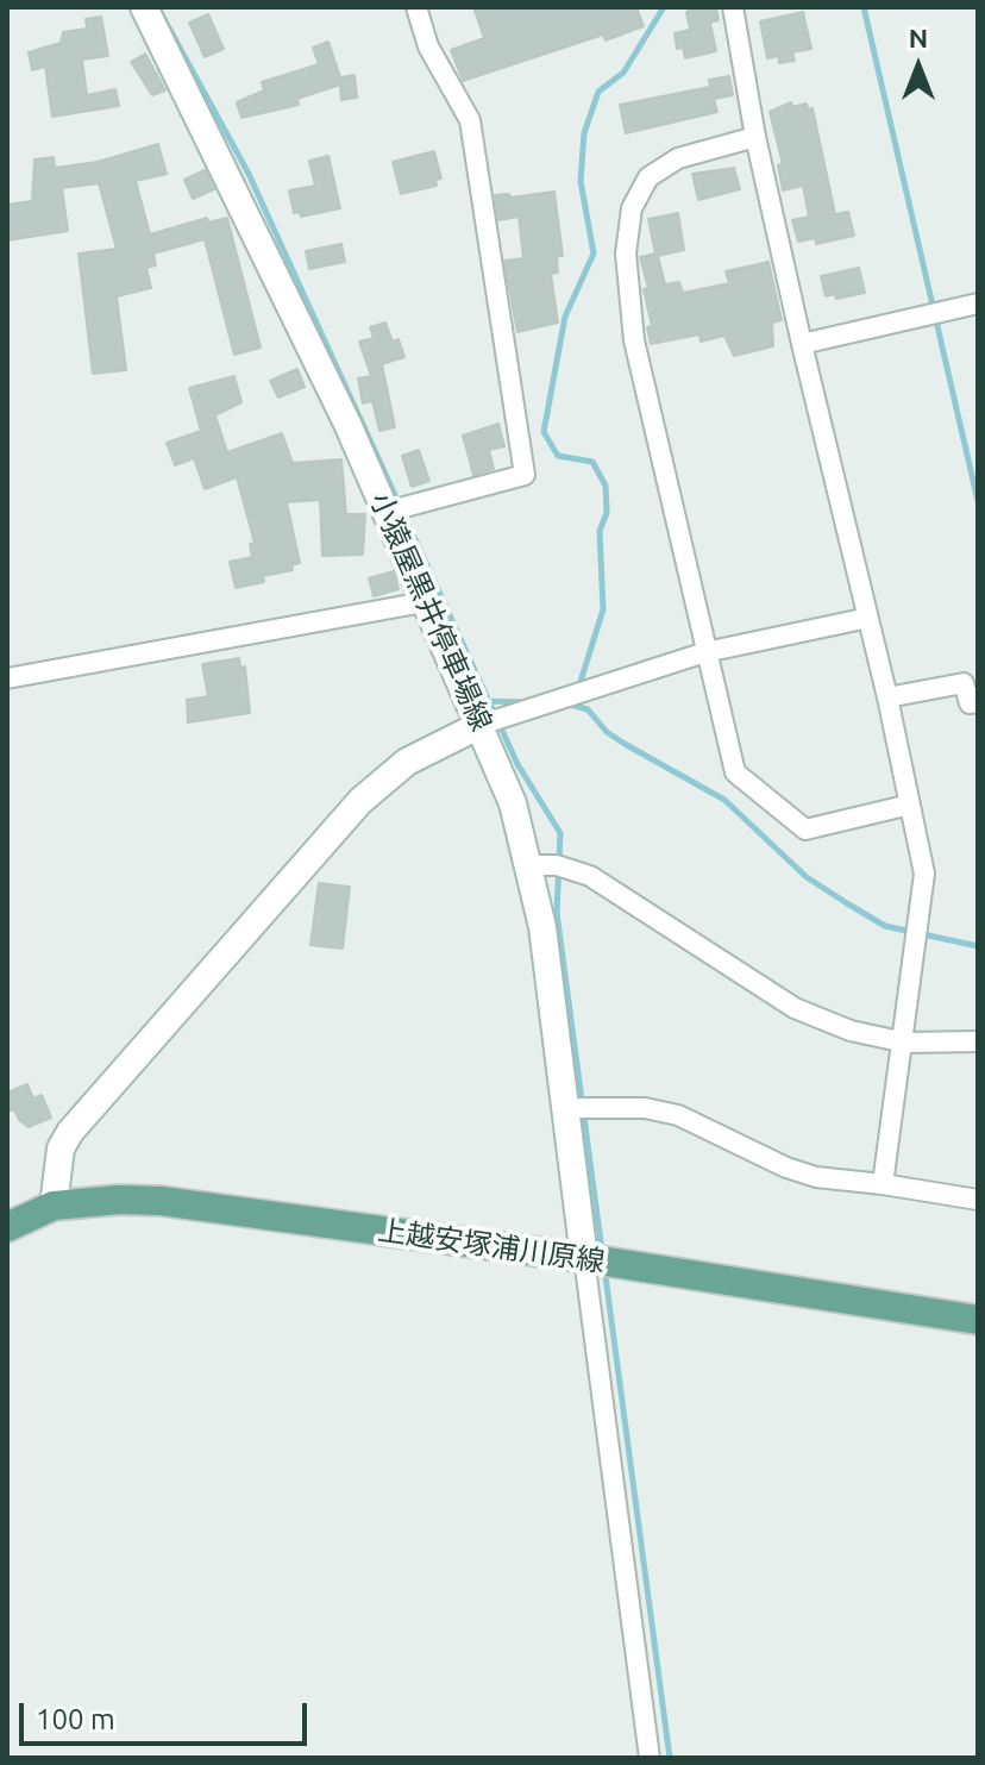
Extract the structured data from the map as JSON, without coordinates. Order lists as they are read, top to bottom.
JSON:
{
  "streets": {
    "main road": ["小猿屋黒井停車場線", "上越安塚浦川原線"]
  },
  "crossings": [
    ["小猿屋黒井停車場線", "上越安塚浦川原線"]
  ],
  "scale_bar": "100 m",
  "north": "top"
}
